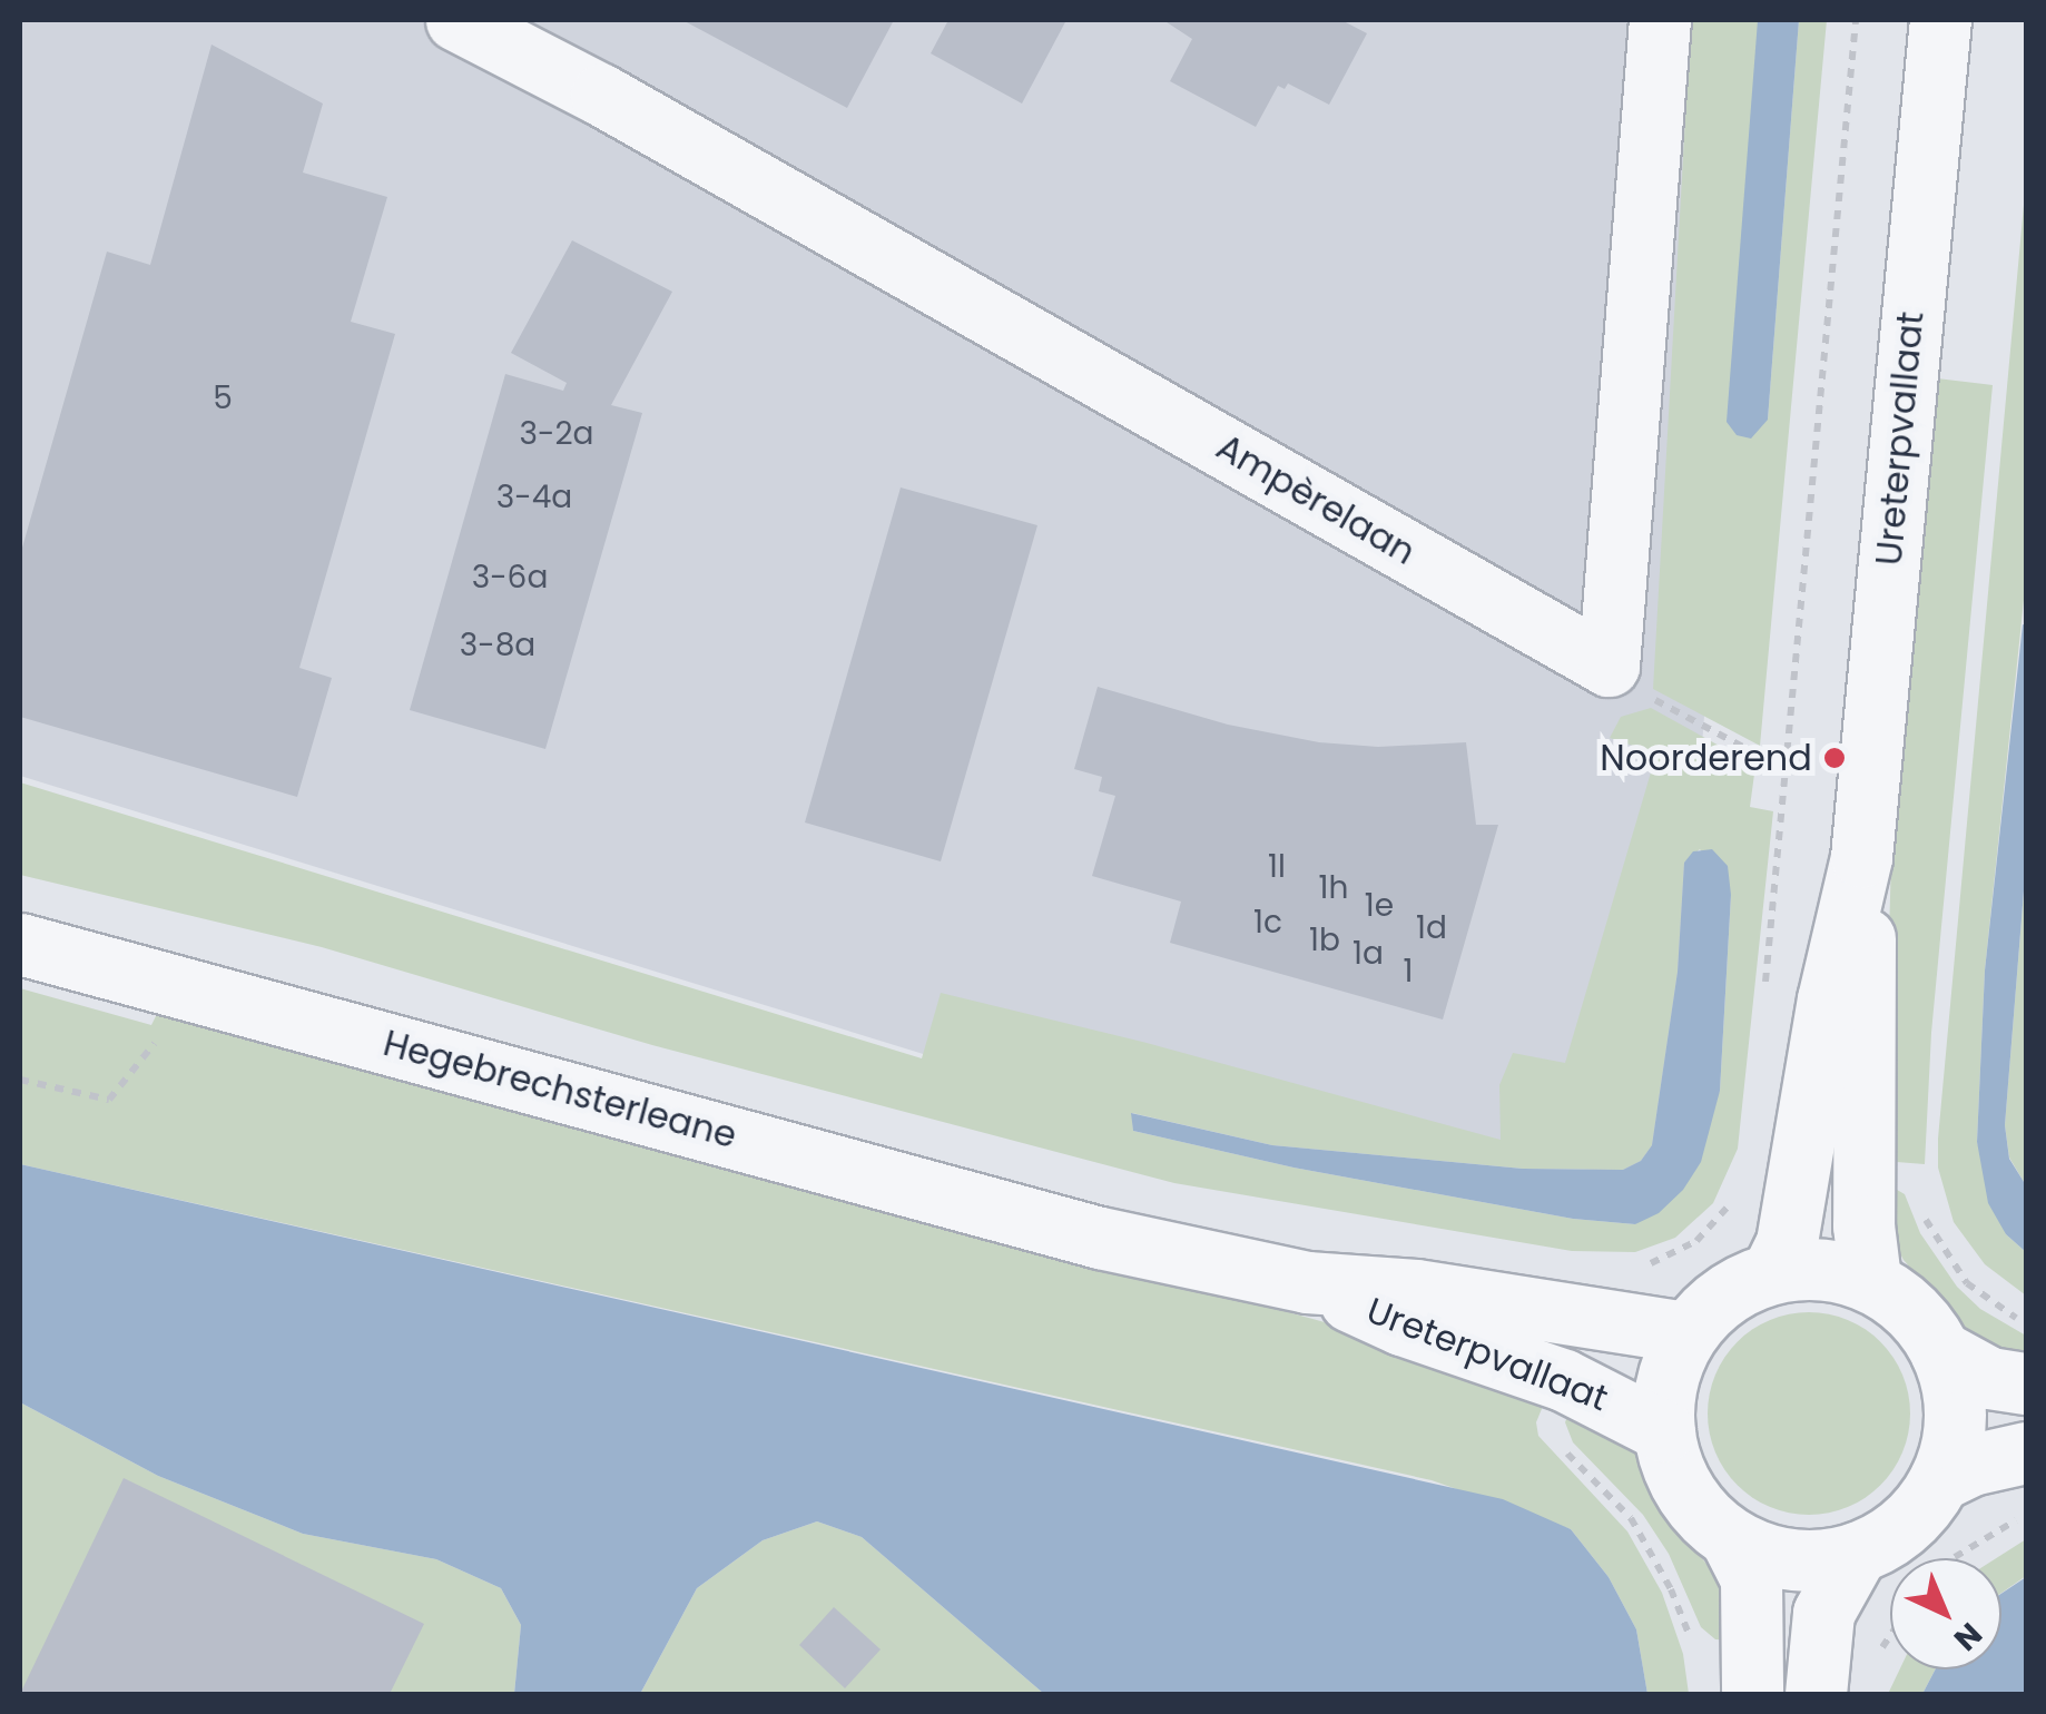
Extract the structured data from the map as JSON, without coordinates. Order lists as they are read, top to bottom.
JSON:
{
  "streets": {
    "street": ["Ureterpvallaat", "Ampèrelaan", "Hegebrechsterleane"]
  },
  "crossings": [
    ["Ureterpvallaat", "Hegebrechsterleane"]
  ],
  "places": ["Noorderend"],
  "house_numbers": [
    "5",
    "3-2a",
    "3-4a",
    "3-6a",
    "3-8a",
    "1l",
    "1h",
    "1e",
    "1c",
    "1d",
    "1b",
    "1a",
    "1"
  ],
  "north": "bottom right"
}
